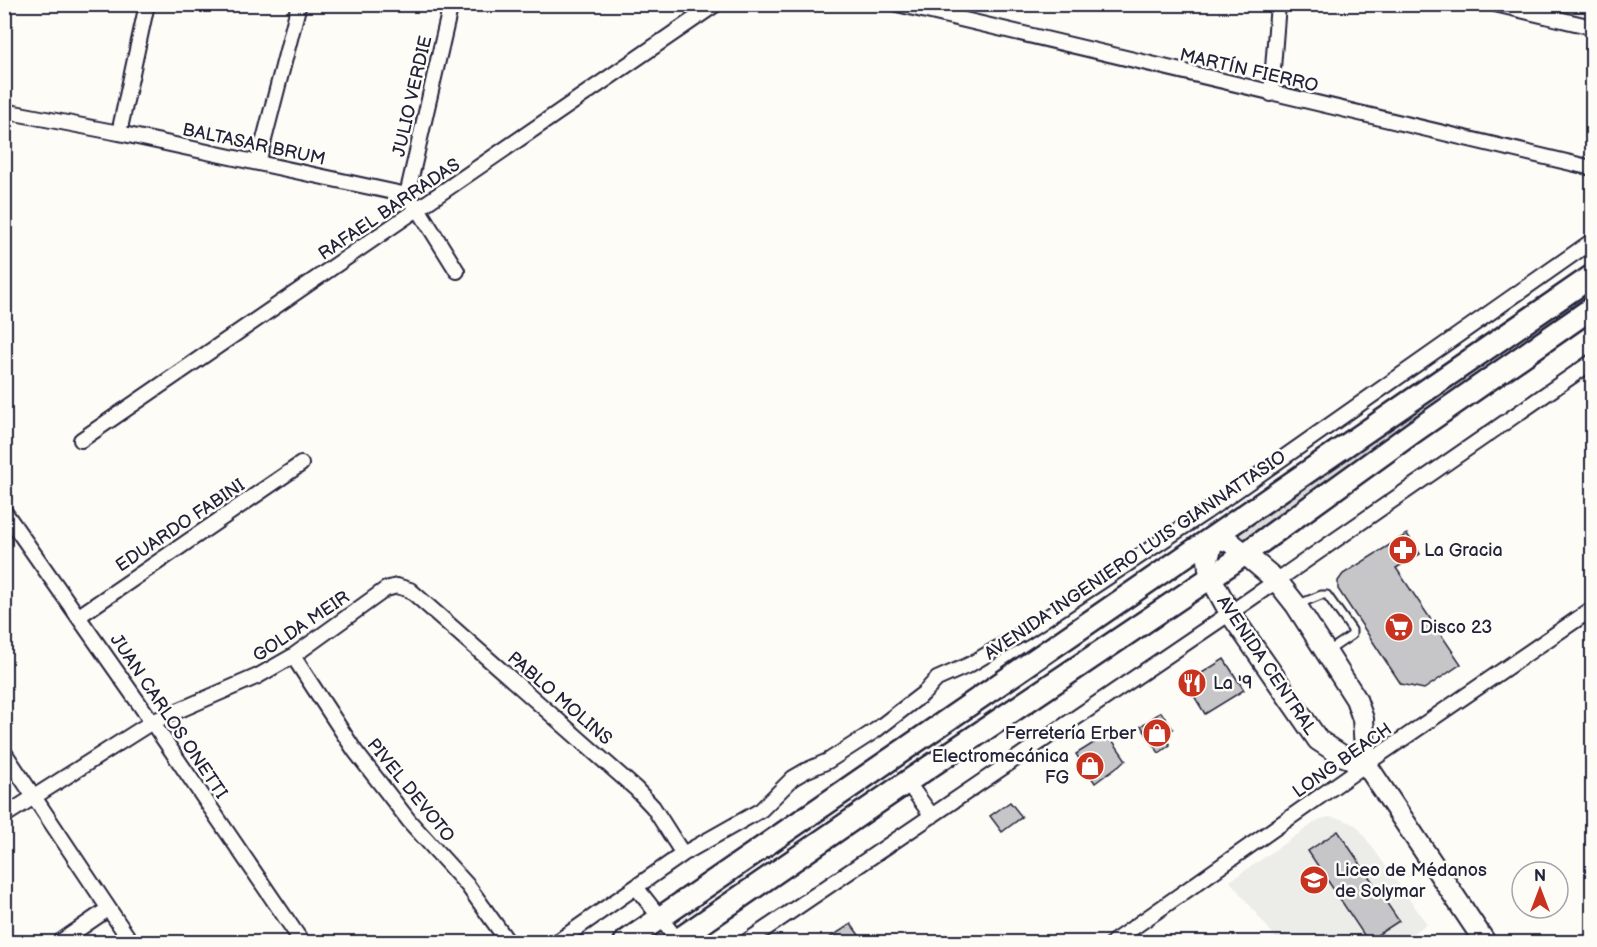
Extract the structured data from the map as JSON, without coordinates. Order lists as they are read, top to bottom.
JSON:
{
  "streets": {
    "main road": ["AVENIDA INGENIERO LUIS GIANNATTASIO"],
    "street": [
      "MARTÍN FIERRO",
      "JULIO VERDIE",
      "BALTASAR BRUM",
      "RAFAEL BARRADAS",
      "EDUARDO FABINI",
      "GOLDA MEIR",
      "AVENIDA CENTRAL",
      "PABLO MOLINS",
      "JUAN CARLOS ONETTI",
      "LONG BEACH",
      "PIVEL DEVOTO"
    ]
  },
  "crossings": [
    ["JULIO VERDIE", "BALTASAR BRUM"],
    ["EDUARDO FABINI", "JUAN CARLOS ONETTI"],
    ["AVENIDA INGENIERO LUIS GIANNATTASIO", "AVENIDA CENTRAL"],
    ["AVENIDA INGENIERO LUIS GIANNATTASIO", "PABLO MOLINS"],
    ["GOLDA MEIR", "PABLO MOLINS"],
    ["GOLDA MEIR", "JUAN CARLOS ONETTI"],
    ["GOLDA MEIR", "PIVEL DEVOTO"],
    ["AVENIDA CENTRAL", "LONG BEACH"]
  ],
  "places": {
    "pharmacy": ["La Gracia"],
    "supermarket": ["Disco 23"],
    "restaurant": ["La '9"],
    "shop": ["Ferretería Erber", "Electromecánica FG"],
    "school or university": ["Liceo de Médanos de Solymar"]
  },
  "north": "top"
}
